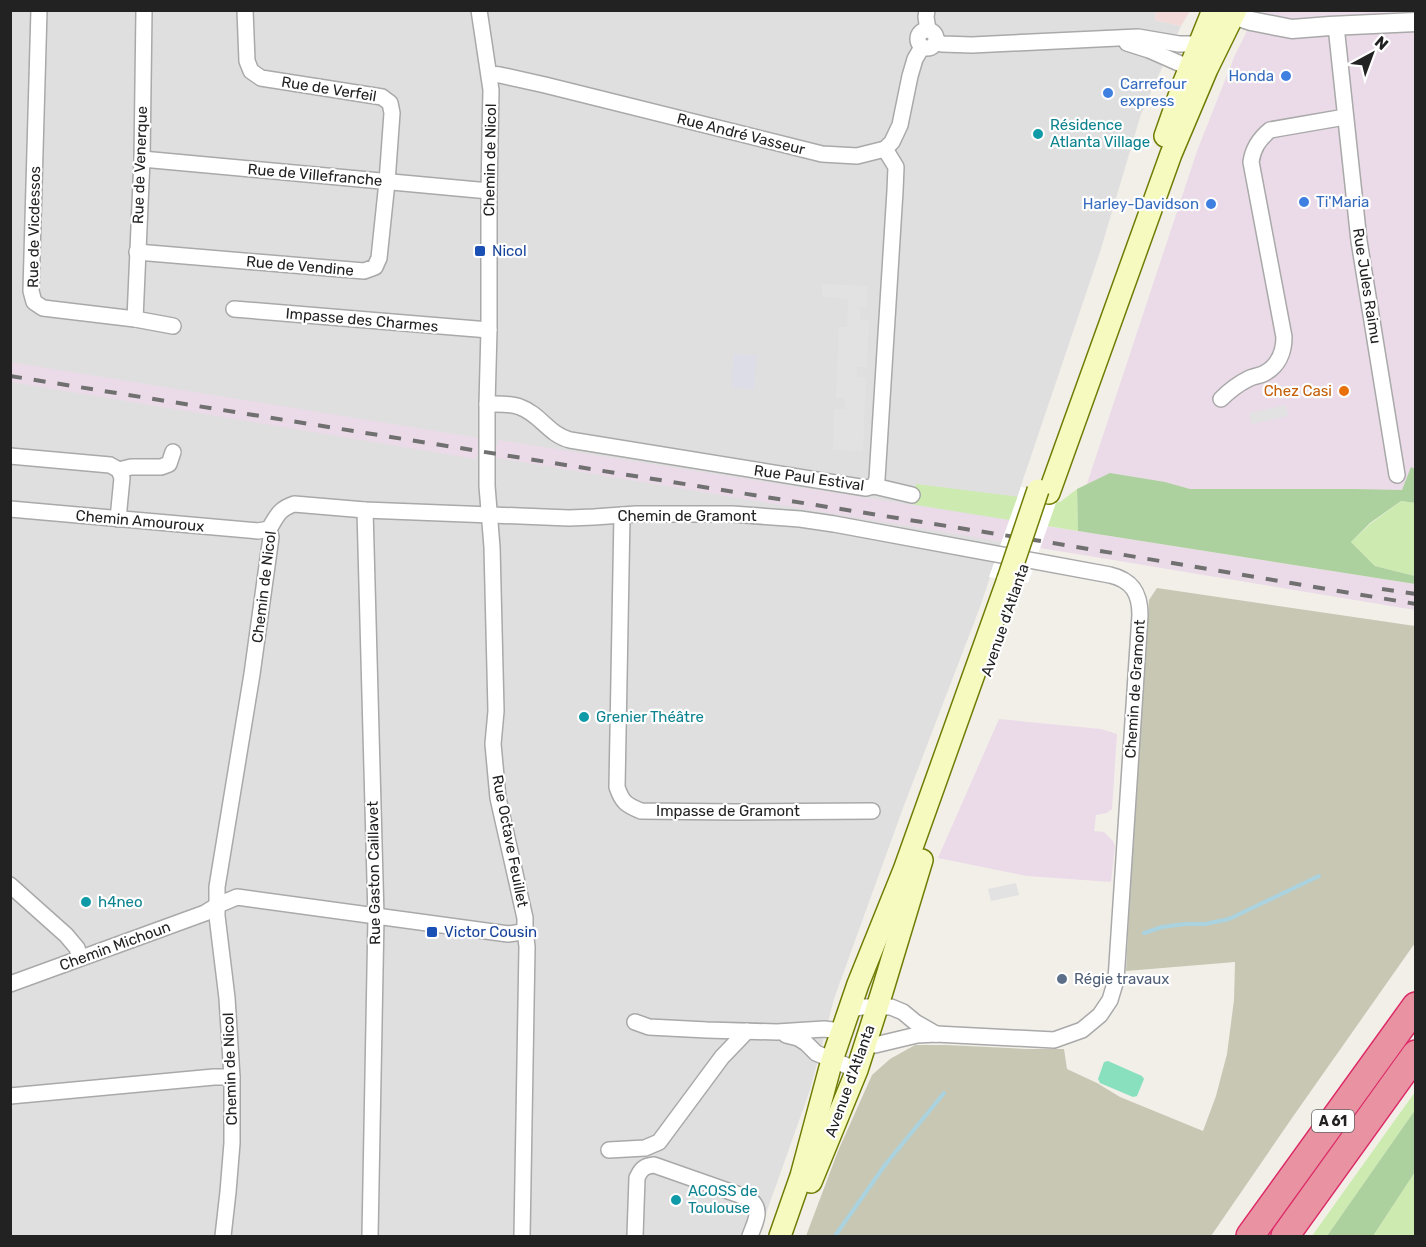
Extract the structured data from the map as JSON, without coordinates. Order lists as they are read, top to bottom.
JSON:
{
  "streets": {
    "highway": ["A 61"],
    "main road": ["Avenue d'Atlanta"],
    "street": [
      "Rue de Verfeil",
      "Rue André Vasseur",
      "Chemin de Nicol",
      "Rue de Venerque",
      "Rue de Villefranche",
      "Rue de Vicdessos",
      "Rue de Vendine",
      "Rue Jules Raimu",
      "Impasse des Charmes",
      "Rue Paul Estival",
      "Chemin de Gramont",
      "Chemin Amouroux",
      "Impasse de Gramont",
      "Rue Octave Feuillet",
      "Rue Gaston Caillavet",
      "Chemin Michoun"
    ]
  },
  "crossings": [
    ["Rue de Verfeil", "Rue de Villefranche"],
    ["Rue de Verfeil", "Rue de Vendine"],
    ["Rue André Vasseur", "Chemin de Nicol"],
    ["Rue André Vasseur", "Rue Paul Estival"],
    ["Chemin de Nicol", "Rue de Villefranche"],
    ["Chemin de Nicol", "Impasse des Charmes"],
    ["Chemin de Nicol", "Rue Paul Estival"],
    ["Chemin de Nicol", "Chemin de Gramont"],
    ["Chemin de Nicol", "Chemin Amouroux"],
    ["Chemin de Nicol", "Rue Octave Feuillet"],
    ["Chemin de Nicol", "Rue Gaston Caillavet"],
    ["Chemin de Nicol", "Chemin Michoun"],
    ["Rue de Venerque", "Rue de Villefranche"],
    ["Rue de Venerque", "Rue de Vicdessos"],
    ["Rue de Venerque", "Rue de Vendine"],
    ["Rue de Villefranche", "Rue de Vendine"],
    ["Chemin de Gramont", "Avenue d'Atlanta"],
    ["Chemin de Gramont", "Impasse de Gramont"],
    ["Chemin de Gramont", "Rue Octave Feuillet"],
    ["Rue Octave Feuillet", "Chemin Michoun"],
    ["Rue Gaston Caillavet", "Chemin Michoun"]
  ],
  "places": {
    "other": [
      "Honda",
      "Carrefour express",
      "Résidence Atlanta Village",
      "Ti'Maria",
      "Harley-Davidson",
      "Chez Casi",
      "Grenier Théâtre",
      "h4neo",
      "Régie travaux",
      "ACOSS de Toulouse"
    ],
    "transit": ["Nicol", "Victor Cousin"]
  },
  "north": "top right"
}
